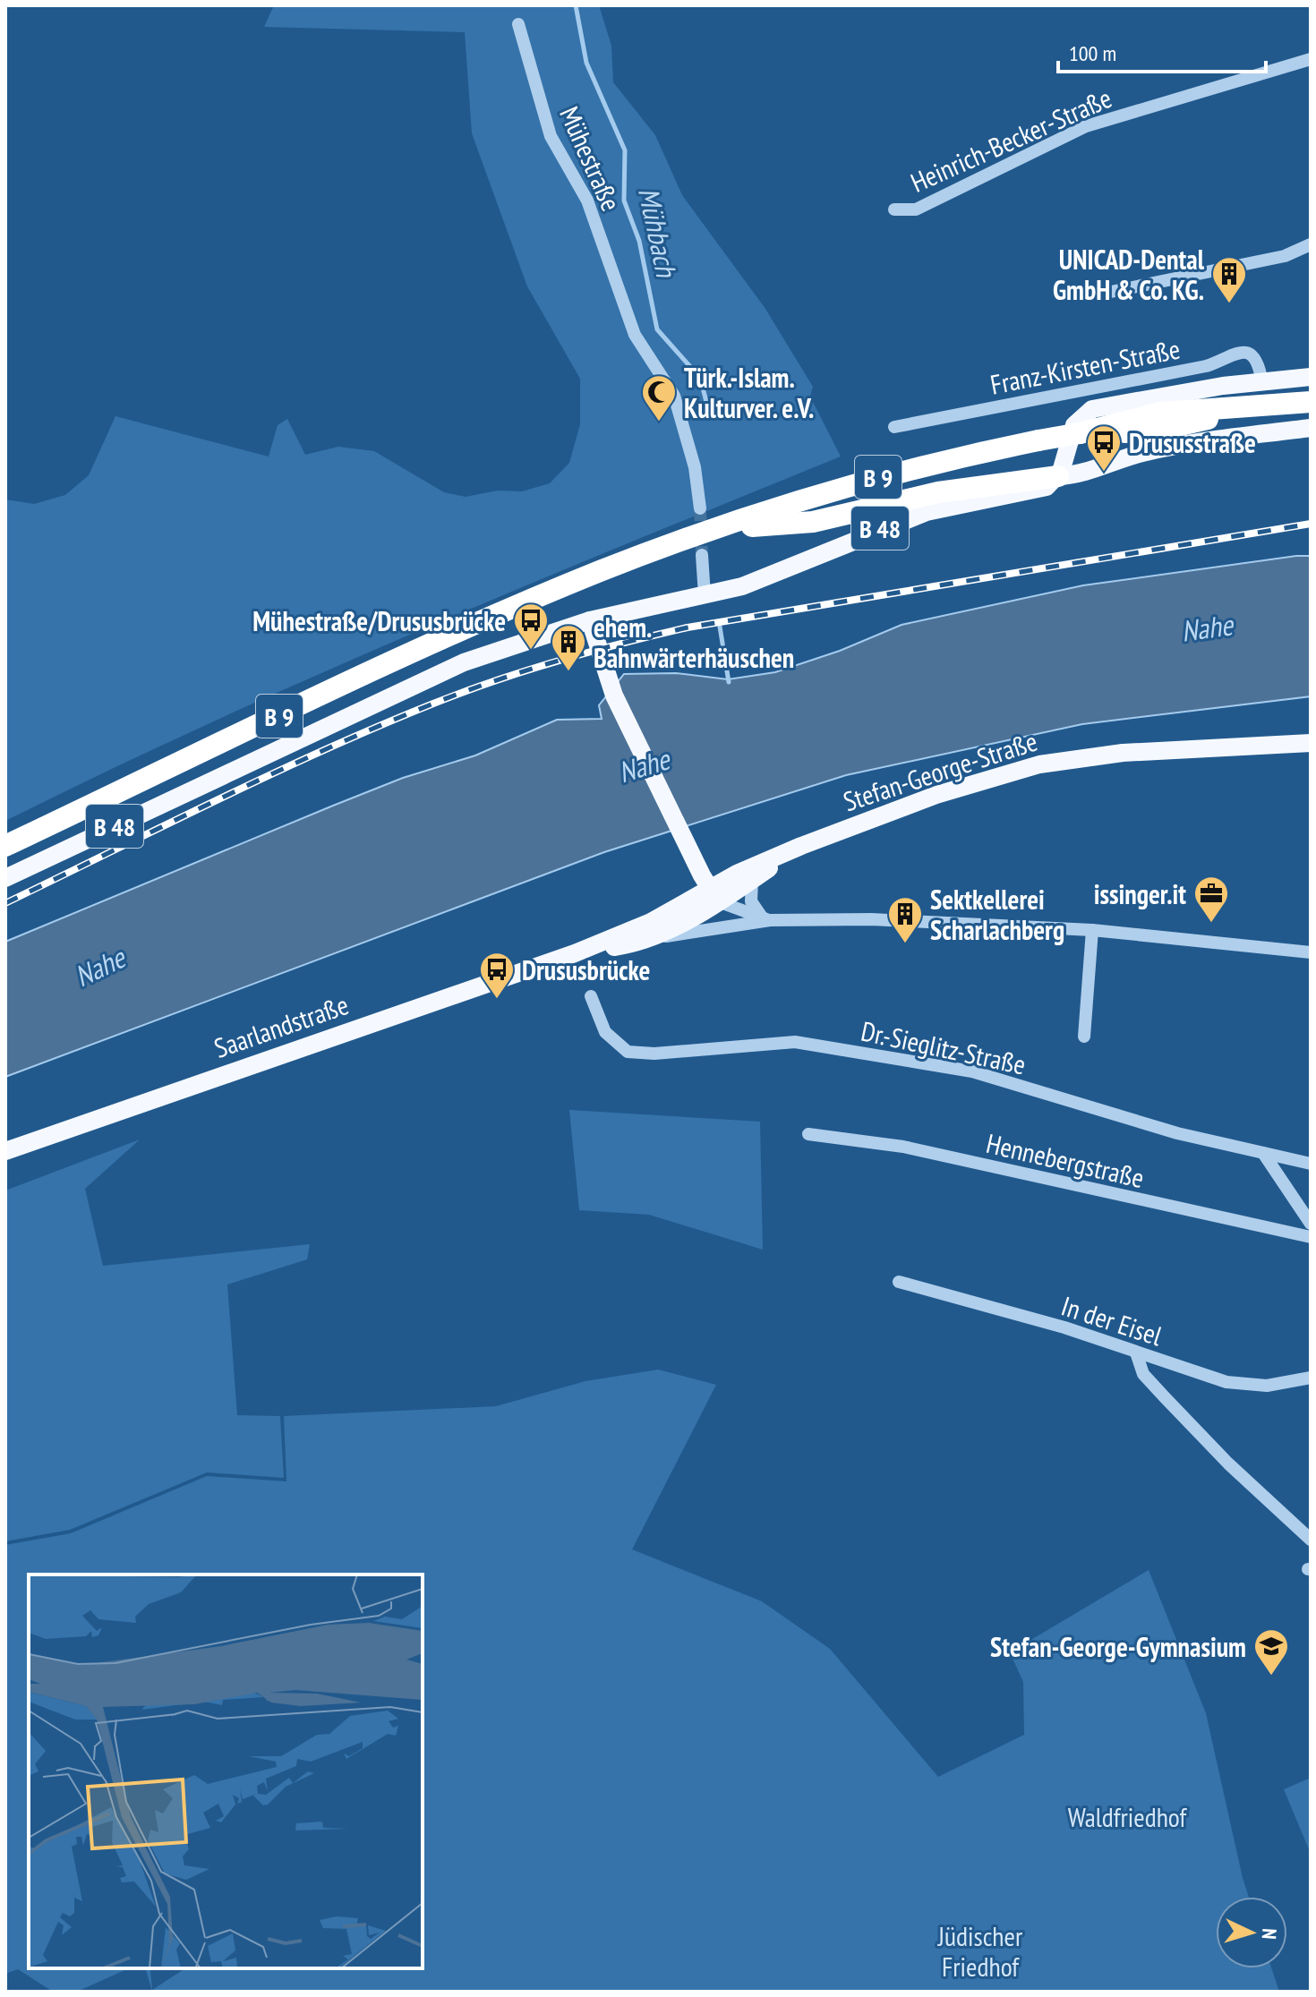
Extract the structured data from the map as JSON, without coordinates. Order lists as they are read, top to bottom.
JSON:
{
  "streets": {
    "highway": ["B 9"],
    "main road": ["B 48", "Stefan-George-Straße", "Saarlandstraße"],
    "street": [
      "Heinrich-Becker-Straße",
      "Mühestraße",
      "Franz-Kirsten-Straße",
      "Dr.-Sieglitz-Straße",
      "Hennebergstraße",
      "In der Eisel"
    ]
  },
  "crossings": [
    ["Stefan-George-Straße", "Saarlandstraße"]
  ],
  "water": ["Mühbach", "Nahe"],
  "parks": ["Waldfriedhof", "Jüdischer Friedhof"],
  "places": {
    "building": ["UNICAD-Dental GmbH & Co. KG.", "ehem. Bahnwärterhäuschen", "Sektkellerei Scharlachberg"],
    "mosque": ["Türk.-Islam. Kulturver. e.V."],
    "bus stop": ["Drususstraße", "Mühestraße/Drususbrücke", "Drususbrücke"],
    "office": ["issinger.it"],
    "school or university": ["Stefan-George-Gymnasium"]
  },
  "scale_bar": "100 m",
  "north": "right"
}
